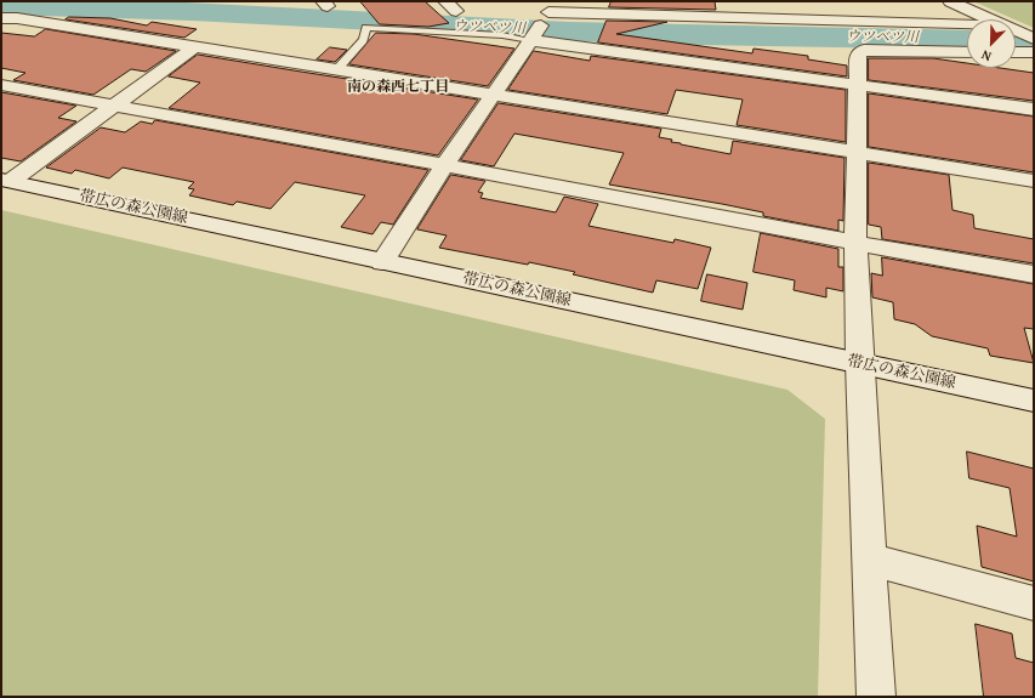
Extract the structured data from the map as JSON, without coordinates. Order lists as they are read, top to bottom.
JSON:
{
  "streets": {
    "street": ["帯広の森公園線"]
  },
  "districts": ["南の森西七丁目"],
  "water": ["ウツベツ川"],
  "north": "bottom left"
}
